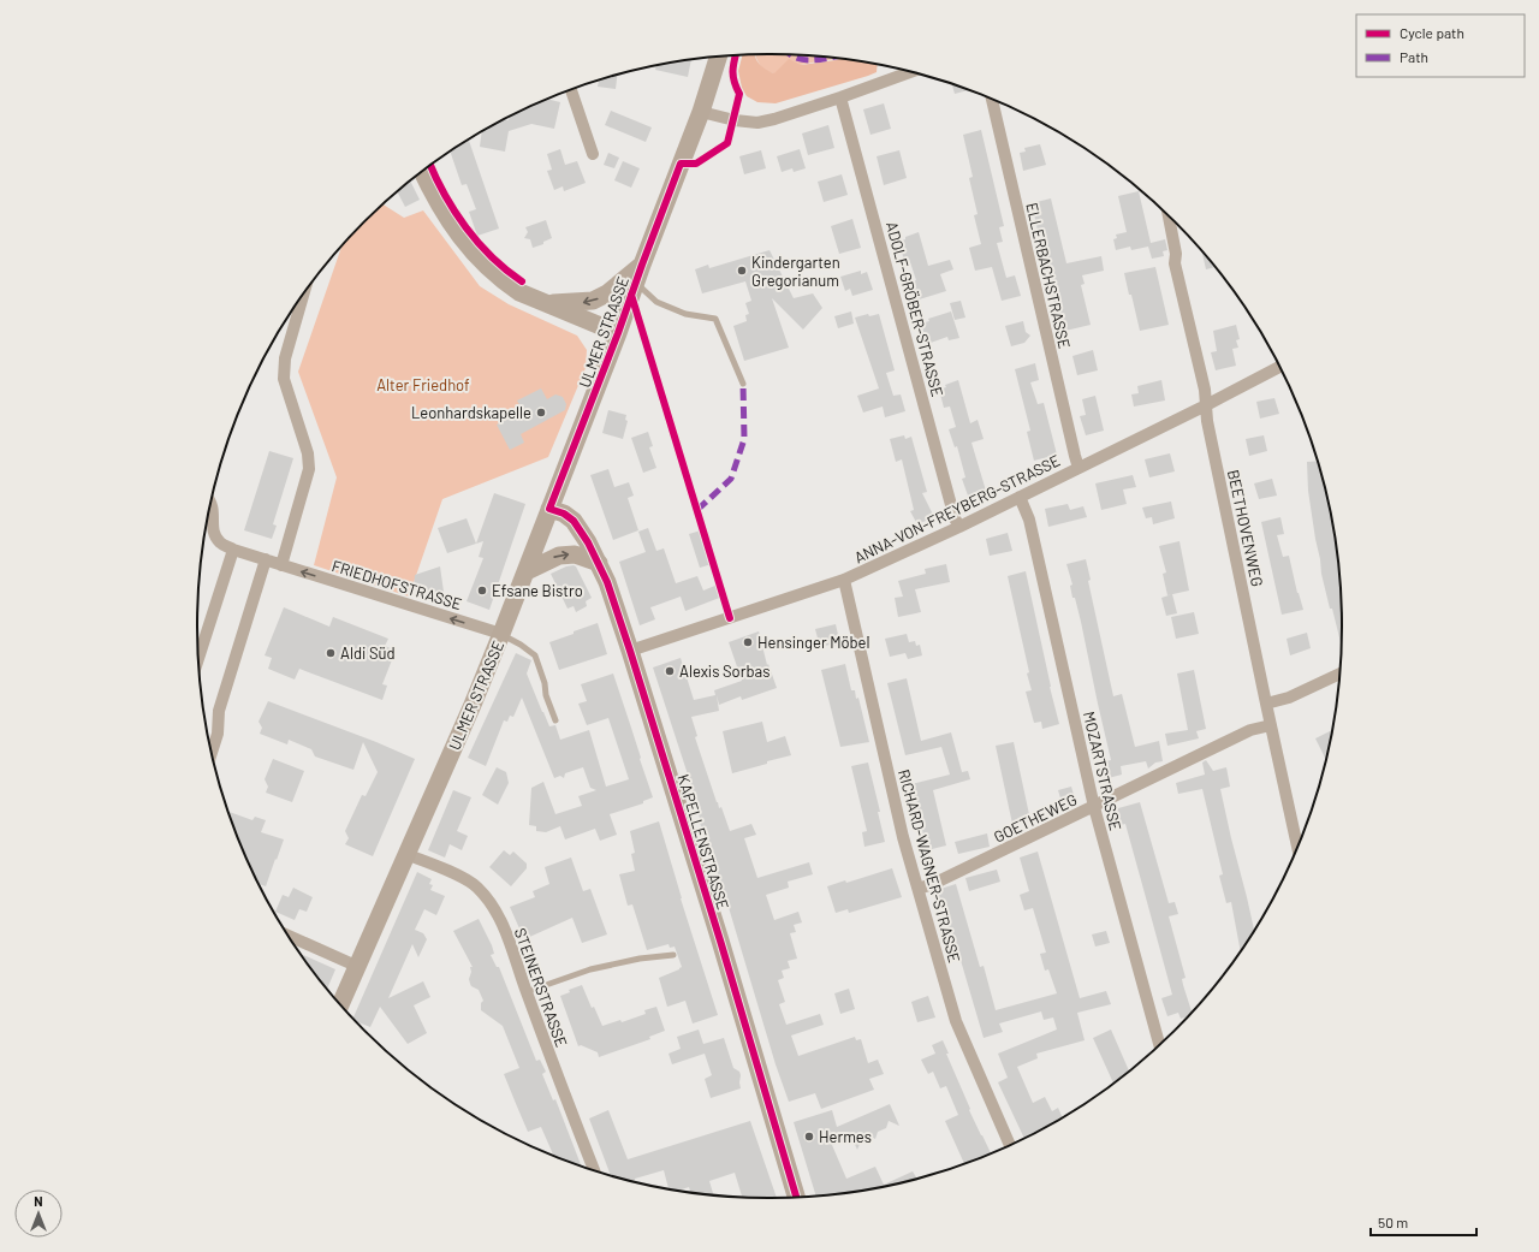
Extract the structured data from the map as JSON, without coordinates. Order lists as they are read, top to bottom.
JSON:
{
  "streets": {
    "main road": ["ULMER STRASSE", "KAPELLENSTRASSE"],
    "street": [
      "ELLERBACHSTRASSE",
      "ADOLF-GRÖBER-STRASSE",
      "ANNA-VON-FREYBERG-STRASSE",
      "BEETHOVENWEG",
      "FRIEDHOFSTRASSE",
      "MOZARTSTRASSE",
      "GOETHEWEG",
      "RICHARD-WAGNER-STRASSE",
      "STEINERSTRASSE"
    ]
  },
  "crossings": [
    ["ELLERBACHSTRASSE", "ANNA-VON-FREYBERG-STRASSE"],
    ["ADOLF-GRÖBER-STRASSE", "ANNA-VON-FREYBERG-STRASSE"],
    ["ULMER STRASSE", "FRIEDHOFSTRASSE"],
    ["ULMER STRASSE", "KAPELLENSTRASSE"],
    ["ULMER STRASSE", "STEINERSTRASSE"],
    ["ANNA-VON-FREYBERG-STRASSE", "BEETHOVENWEG"],
    ["ANNA-VON-FREYBERG-STRASSE", "MOZARTSTRASSE"],
    ["ANNA-VON-FREYBERG-STRASSE", "KAPELLENSTRASSE"],
    ["ANNA-VON-FREYBERG-STRASSE", "RICHARD-WAGNER-STRASSE"],
    ["BEETHOVENWEG", "GOETHEWEG"],
    ["MOZARTSTRASSE", "GOETHEWEG"],
    ["GOETHEWEG", "RICHARD-WAGNER-STRASSE"]
  ],
  "one_way": ["FRIEDHOFSTRASSE"],
  "parks": ["Alter Friedhof"],
  "places": [
    "Kindergarten Gregorianum",
    "Leonhardskapelle",
    "Efsane Bistro",
    "Hensinger Möbel",
    "Aldi Süd",
    "Alexis Sorbas",
    "Hermes"
  ],
  "legend": ["Cycle path", "Path"],
  "scale_bar": "50 m",
  "north": "top"
}
